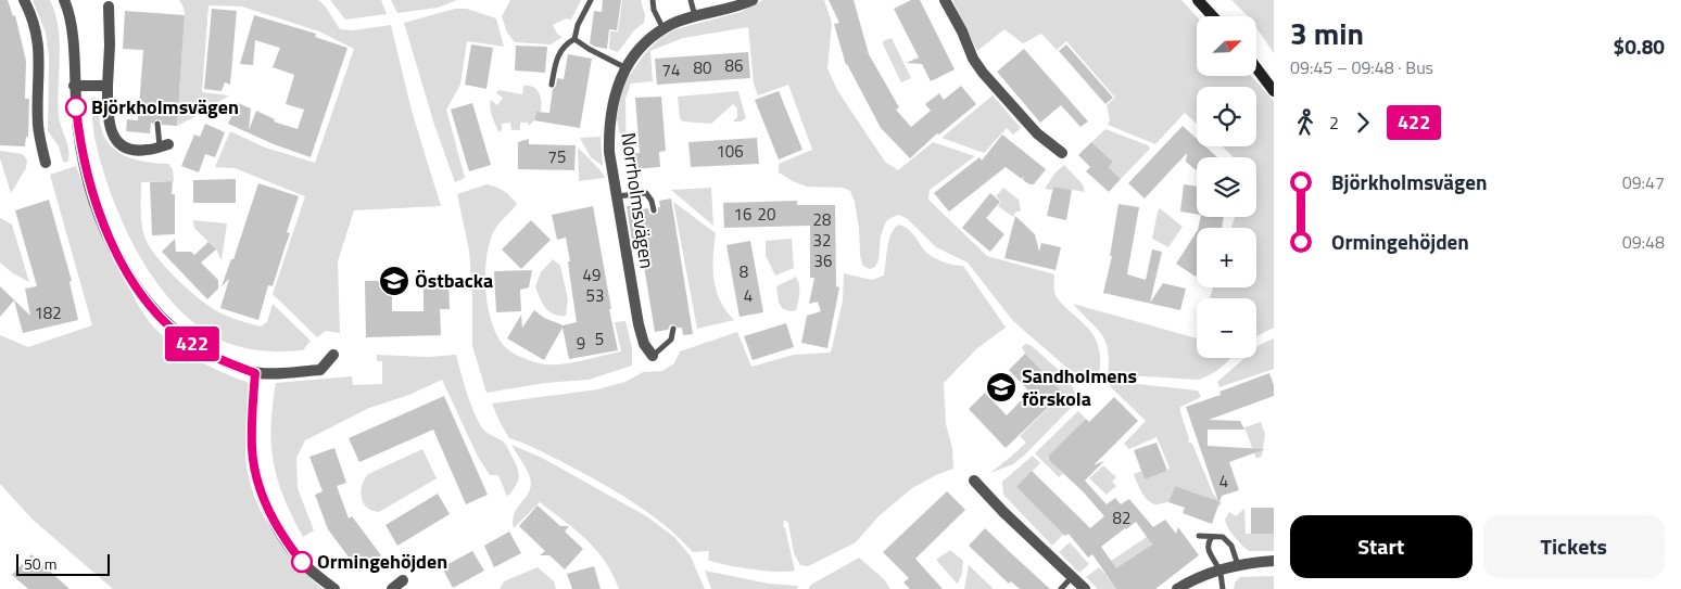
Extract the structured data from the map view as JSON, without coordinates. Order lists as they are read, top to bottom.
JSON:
{
  "streets": {
    "street": ["Norrholmsvägen"]
  },
  "places": {
    "other": ["Björkholmsvägen", "Ormingehöjden"],
    "school or university": ["Östbacka", "Sandholmens förskola"]
  },
  "lines": ["bus line 422"],
  "house_numbers": [
    "86",
    "80",
    "74",
    "106",
    "75",
    "16",
    "20",
    "28",
    "32",
    "36",
    "8",
    "49",
    "53",
    "4",
    "182",
    "5",
    "9",
    "4",
    "82"
  ],
  "scale_bar": "50 m",
  "north": "top right",
  "page": {
    "on_map": "422",
    "heading": ["3 min", "09:45 – 09:48 · Bus", "$0.80"],
    "map_buttons": ["+", "−"],
    "legs": ["2", "422"],
    "list": [
      {
        "name": "Björkholmsvägen",
        "value": "09:47"
      },
      {
        "name": "Ormingehöjden",
        "value": "09:48"
      }
    ],
    "buttons": ["Start", "Tickets"],
    "scale": "50 m"
  }
}
